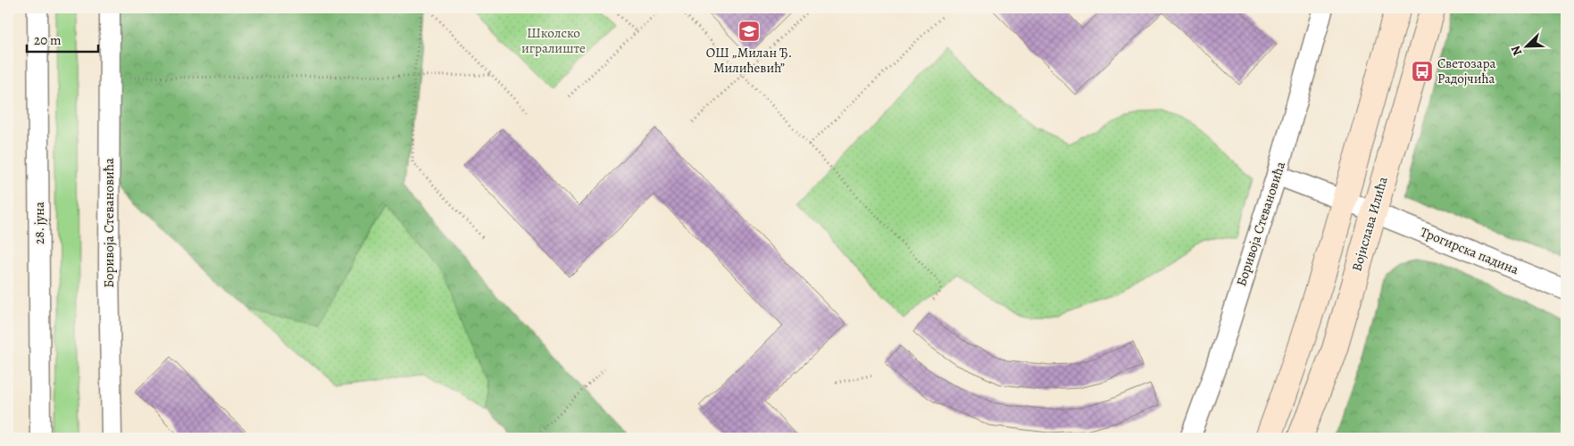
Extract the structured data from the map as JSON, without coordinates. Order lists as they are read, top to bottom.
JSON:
{
  "streets": {
    "main road": ["Војислава Илића"],
    "street": ["28. јуна", "Боривоја Стевановића", "Трогирска падина"]
  },
  "crossings": [
    ["Боривоја Стевановића", "Трогирска падина"],
    ["Војислава Илића", "Трогирска падина"]
  ],
  "parks": ["Школско игралиште"],
  "places": {
    "school or university": ["ОШ „Милан Ђ. Милићевић”"],
    "bus stop": ["Светозара Радојчића"]
  },
  "scale_bar": "20 m",
  "north": "bottom left"
}
